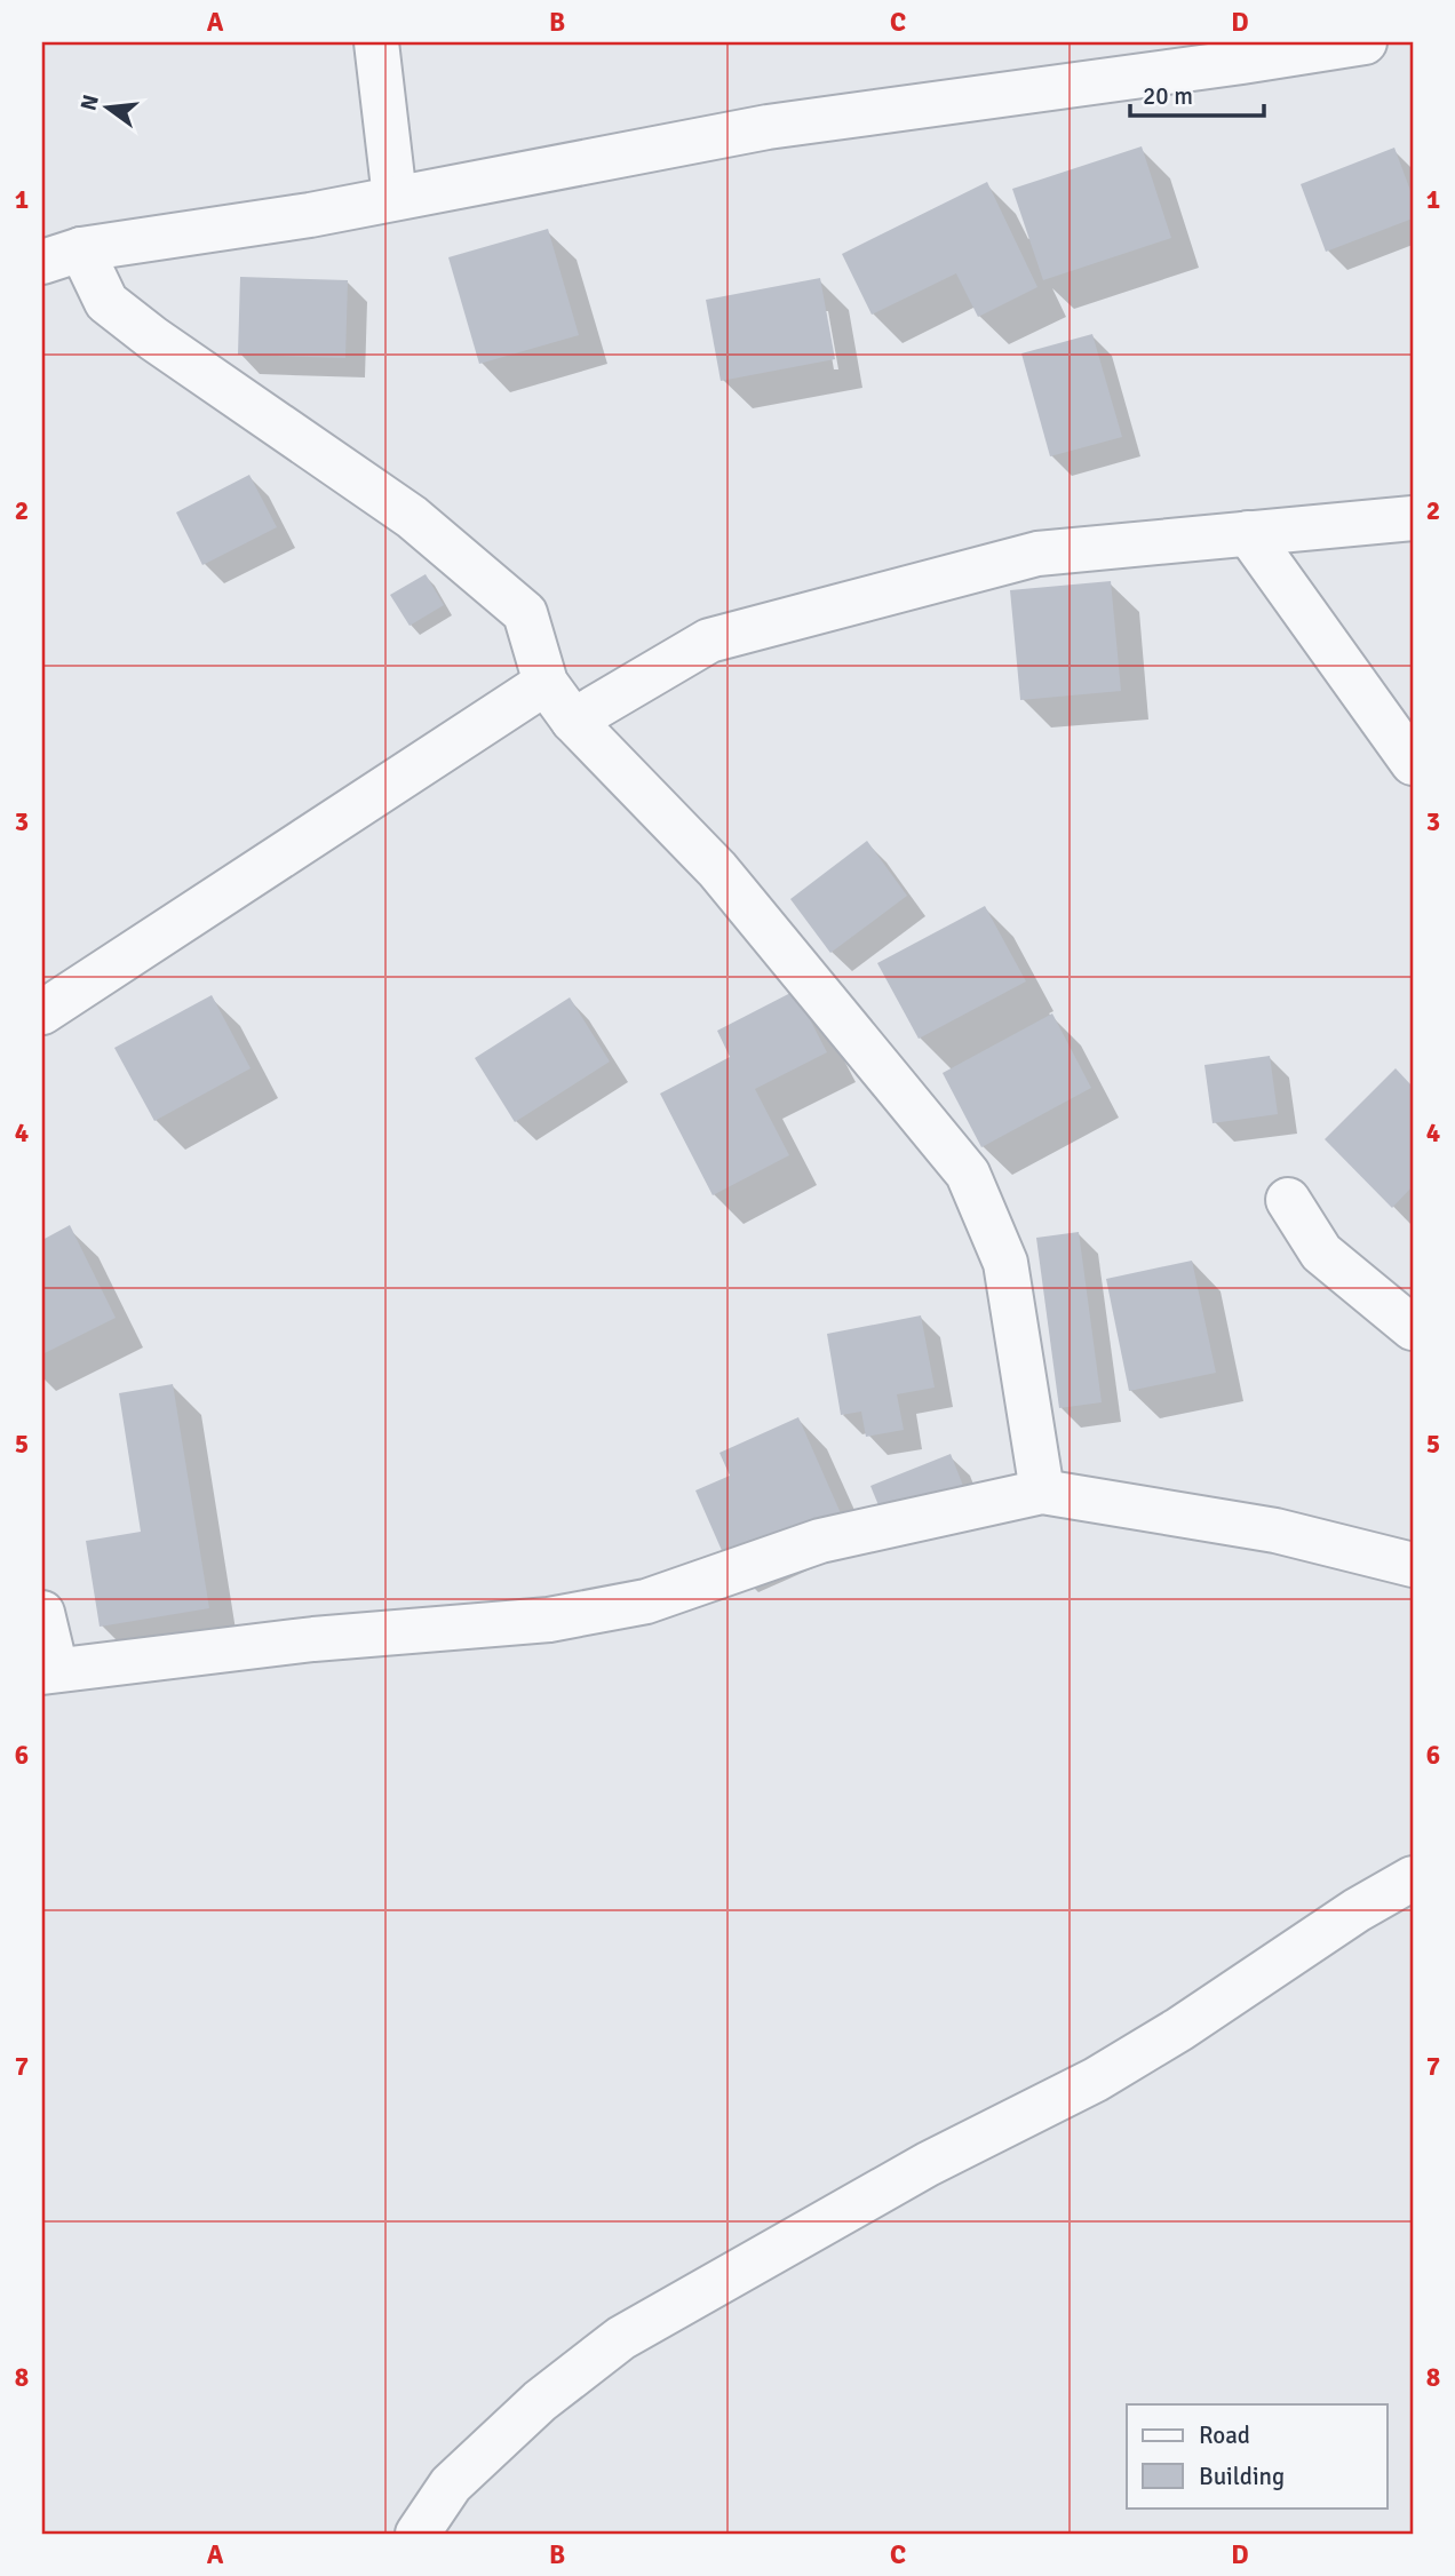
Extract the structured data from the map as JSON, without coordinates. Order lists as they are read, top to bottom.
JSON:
{
  "legend": ["Road", "Building"],
  "scale_bar": "20 m",
  "north": "left",
  "grid": {
    "columns": [
      "A",
      "B",
      "C",
      "D"
    ],
    "rows": [
      "1",
      "2",
      "3",
      "4",
      "5",
      "6",
      "7",
      "8"
    ]
  }
}
